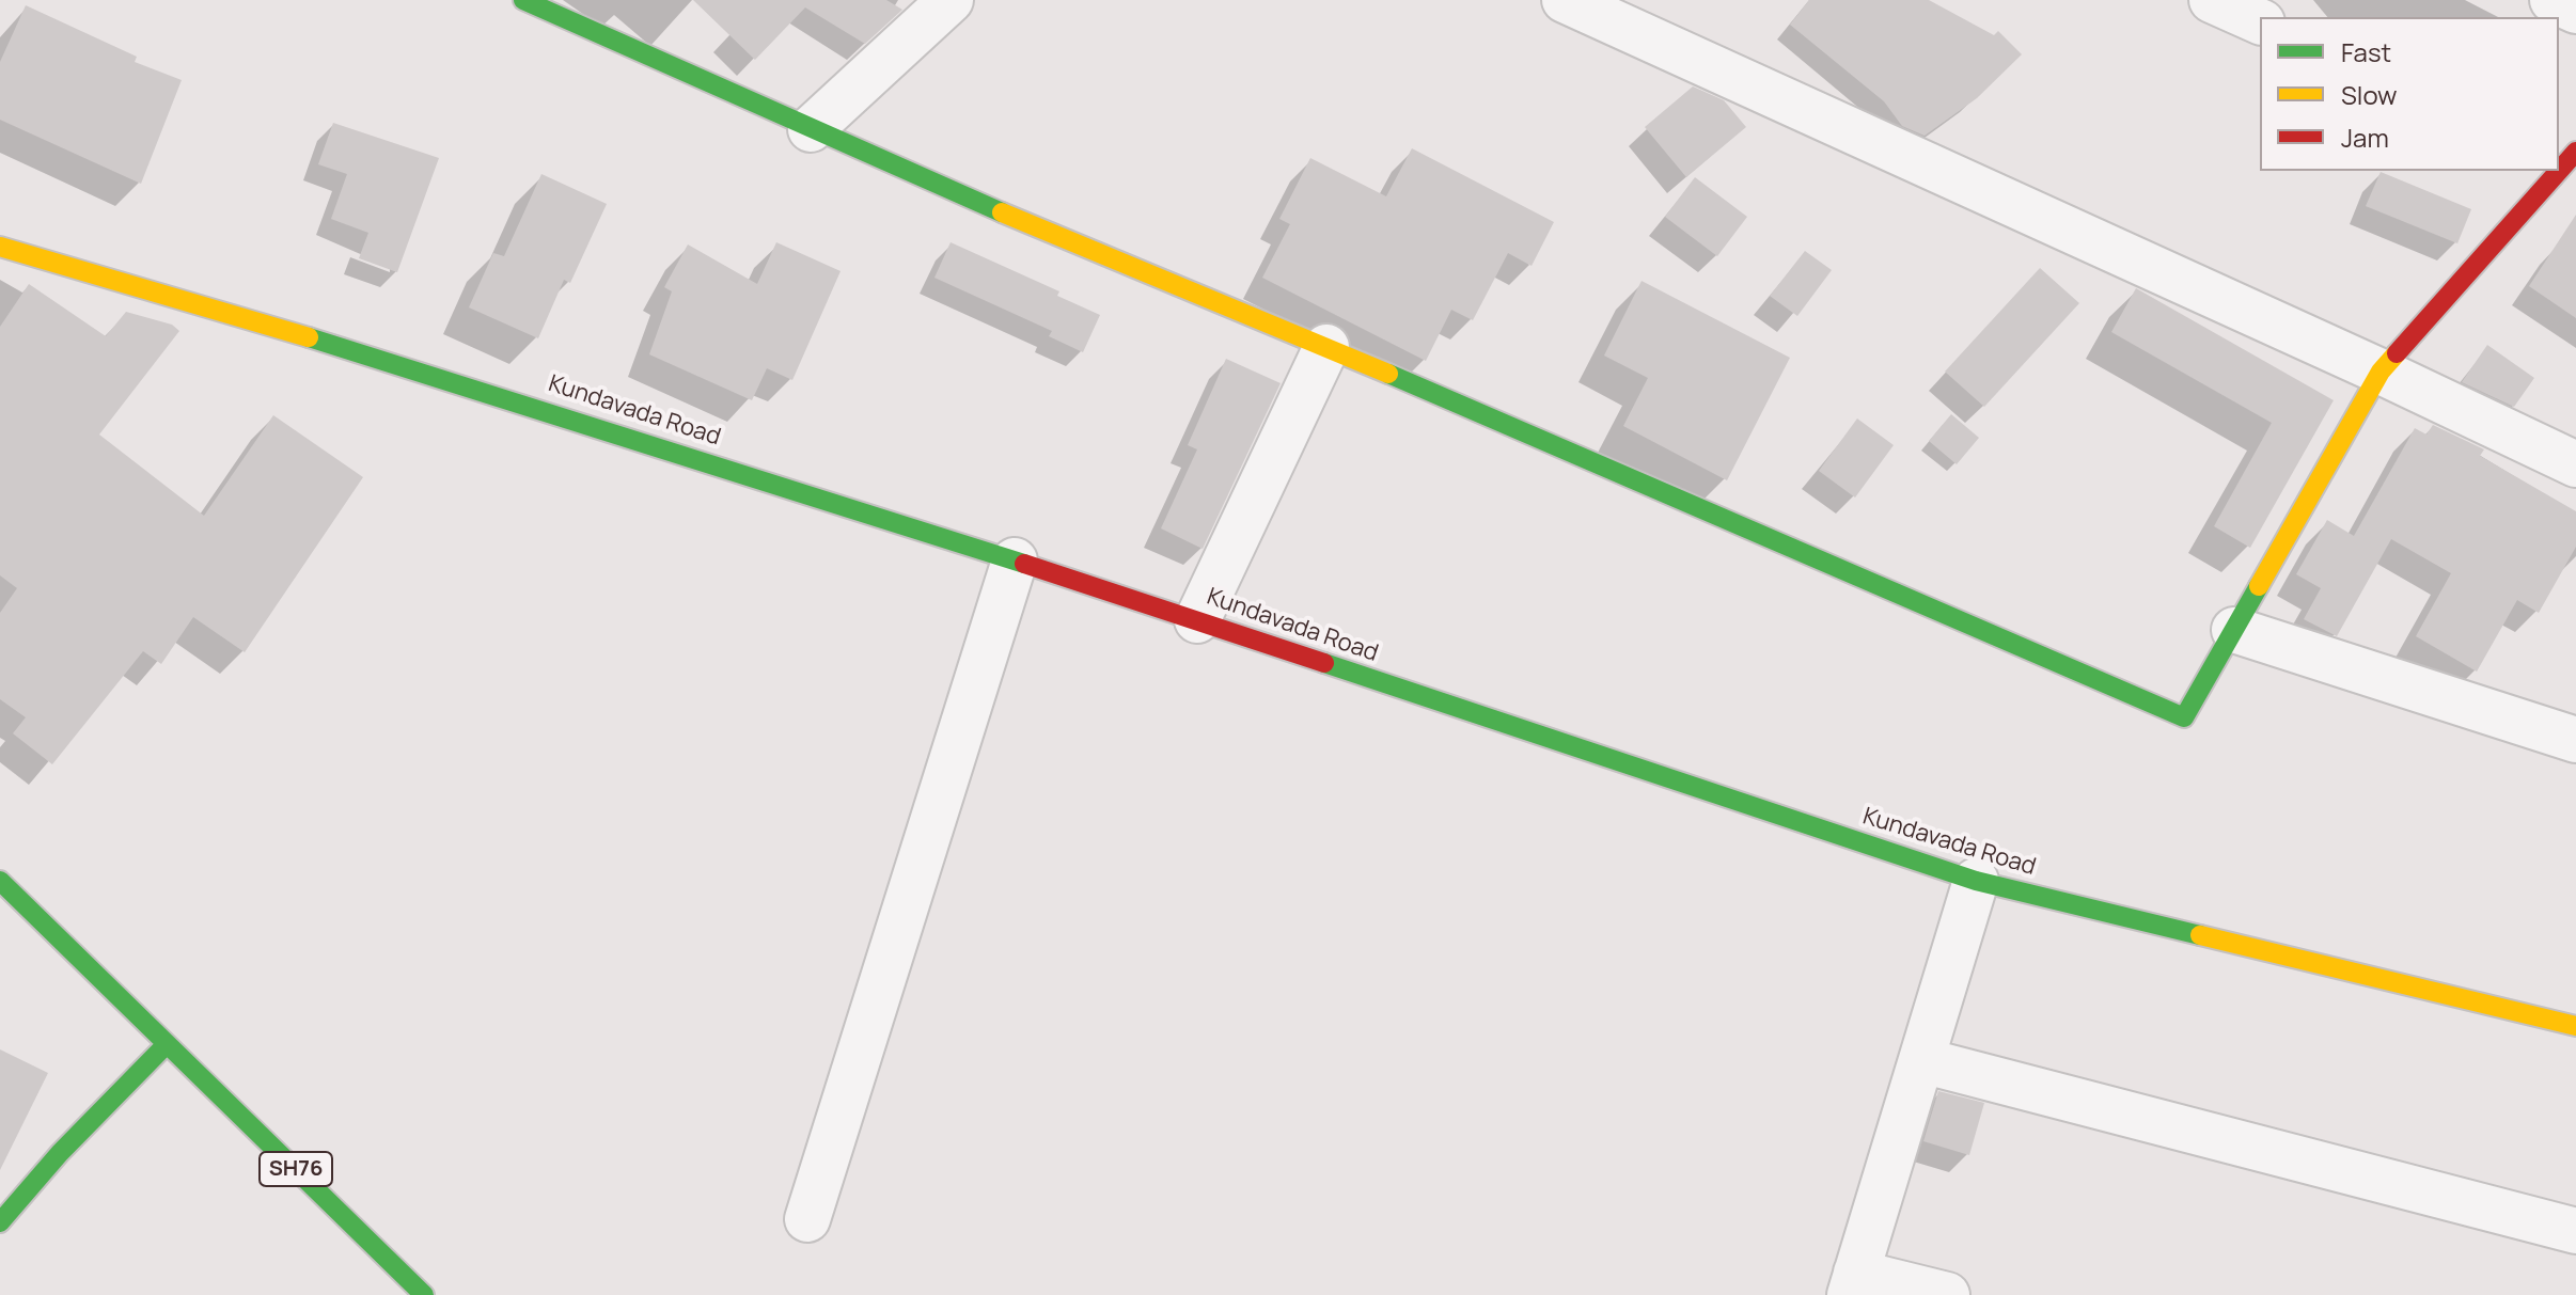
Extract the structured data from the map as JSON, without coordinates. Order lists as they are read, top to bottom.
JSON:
{
  "streets": {
    "street": ["Kundavada Road", "SH76"]
  },
  "legend": ["Fast", "Slow", "Jam"]
}
